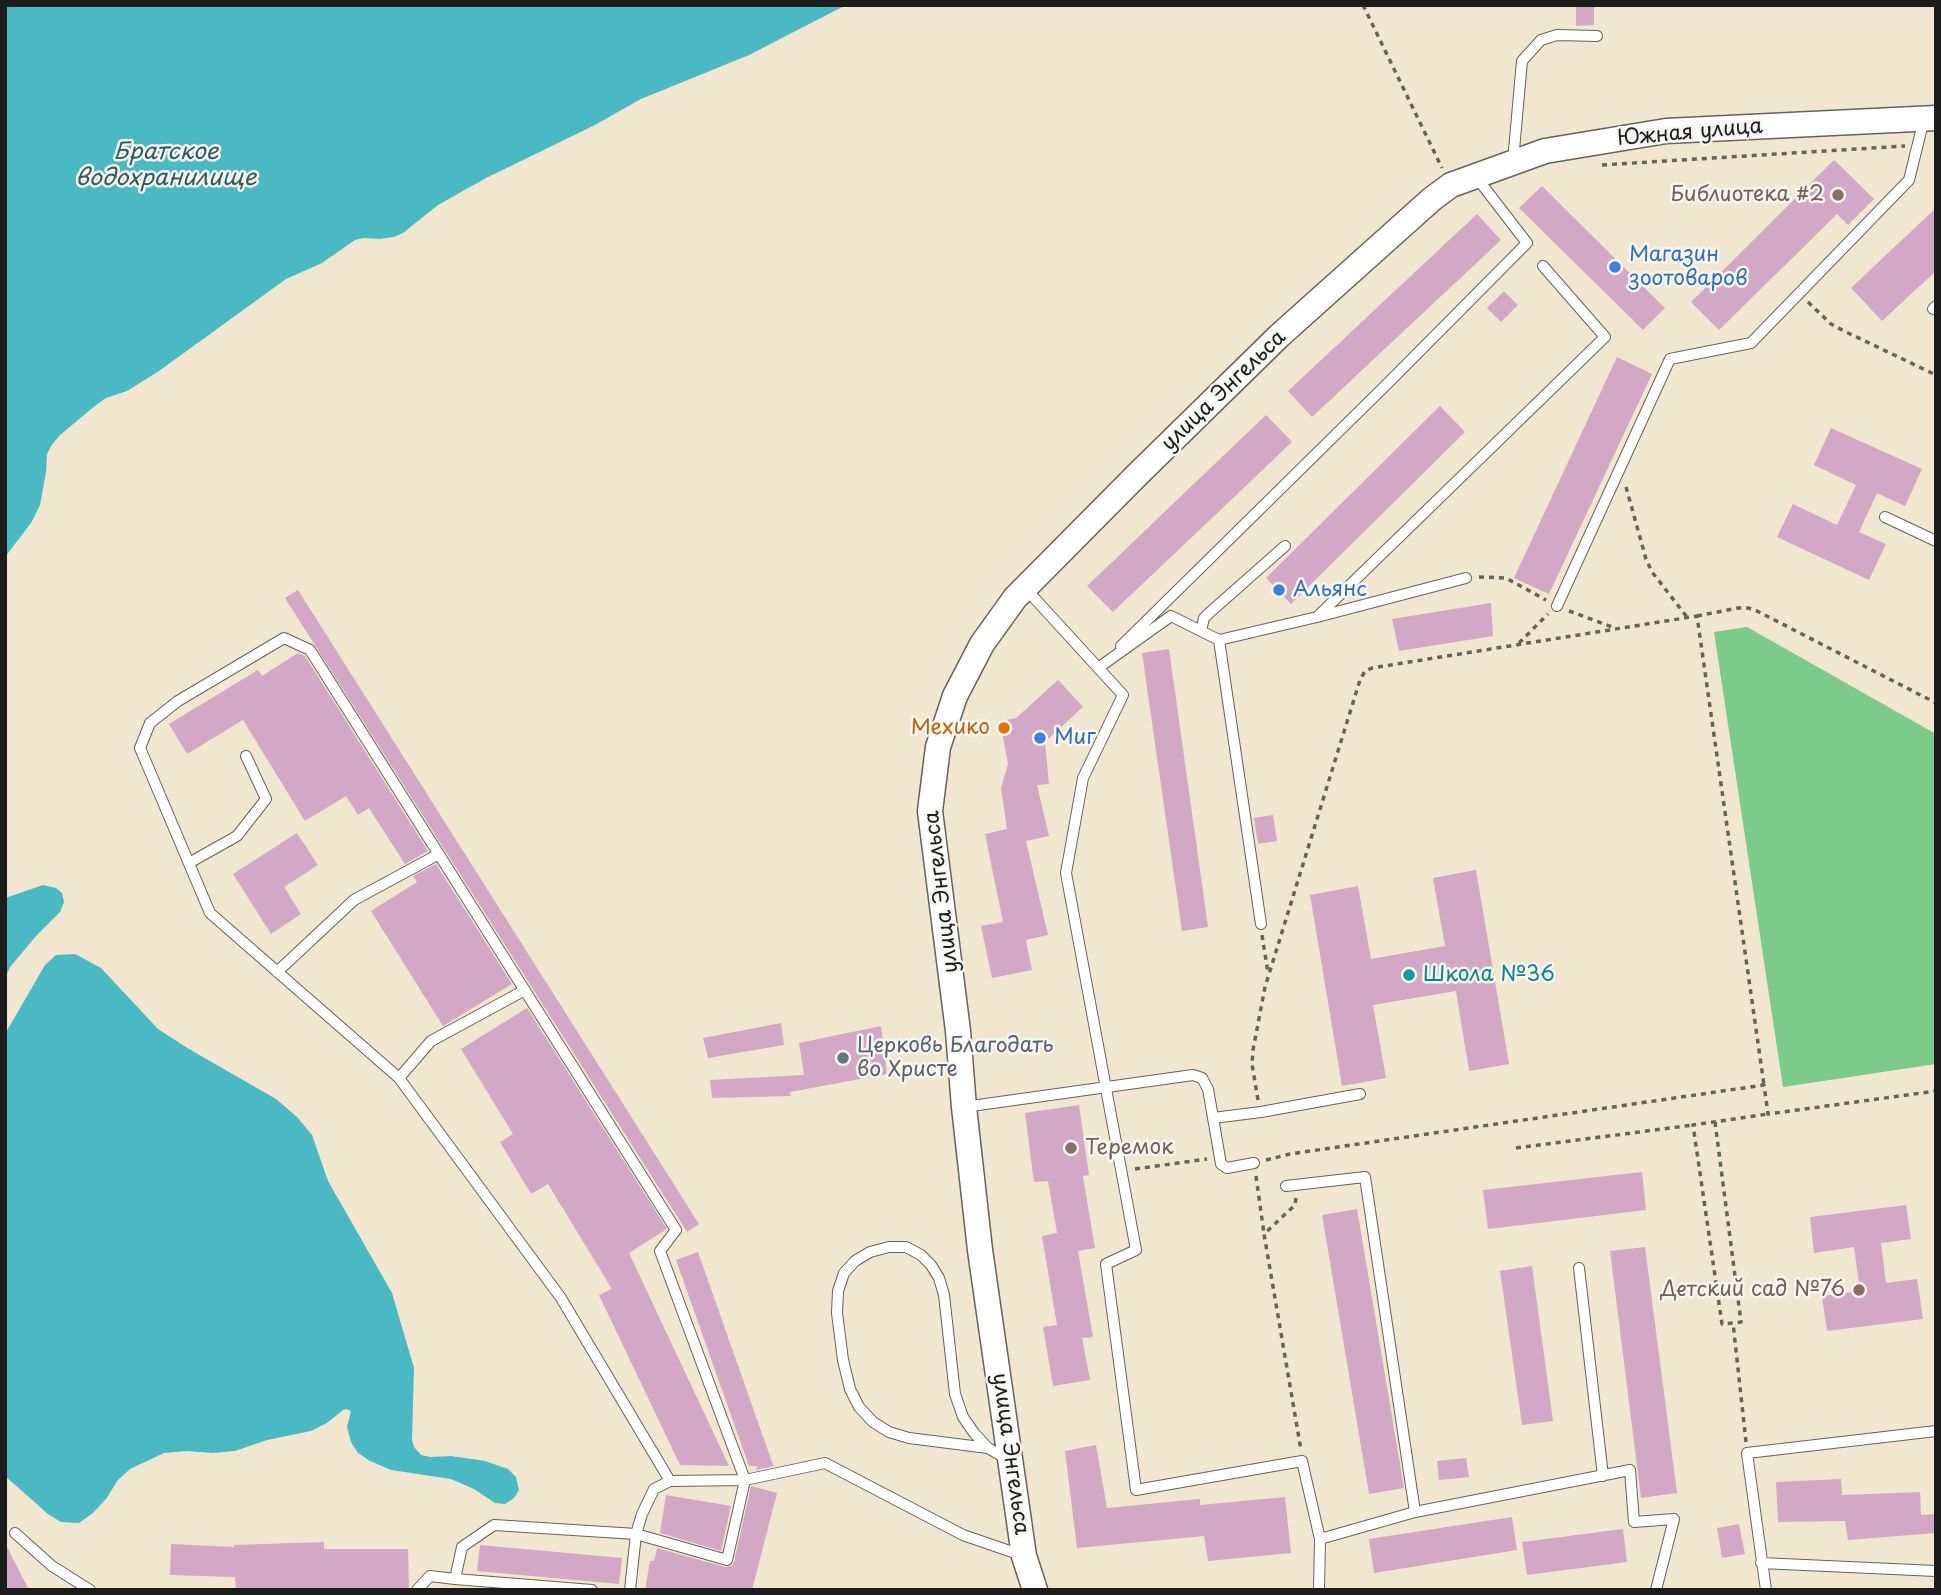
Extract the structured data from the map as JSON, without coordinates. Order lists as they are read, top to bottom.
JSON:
{
  "streets": {
    "street": ["Южная улица", "улица Энгельса"]
  },
  "crossings": [
    ["Южная улица", "улица Энгельса"]
  ],
  "water": ["Братское водохранилище"],
  "places": [
    "Библиотека #2",
    "Магазин зоотоваров",
    "Альянс",
    "Мехико",
    "Миг",
    "Школа №36",
    "Церковь Благодать во Христе",
    "Теремок",
    "Детский сад №76"
  ]
}
